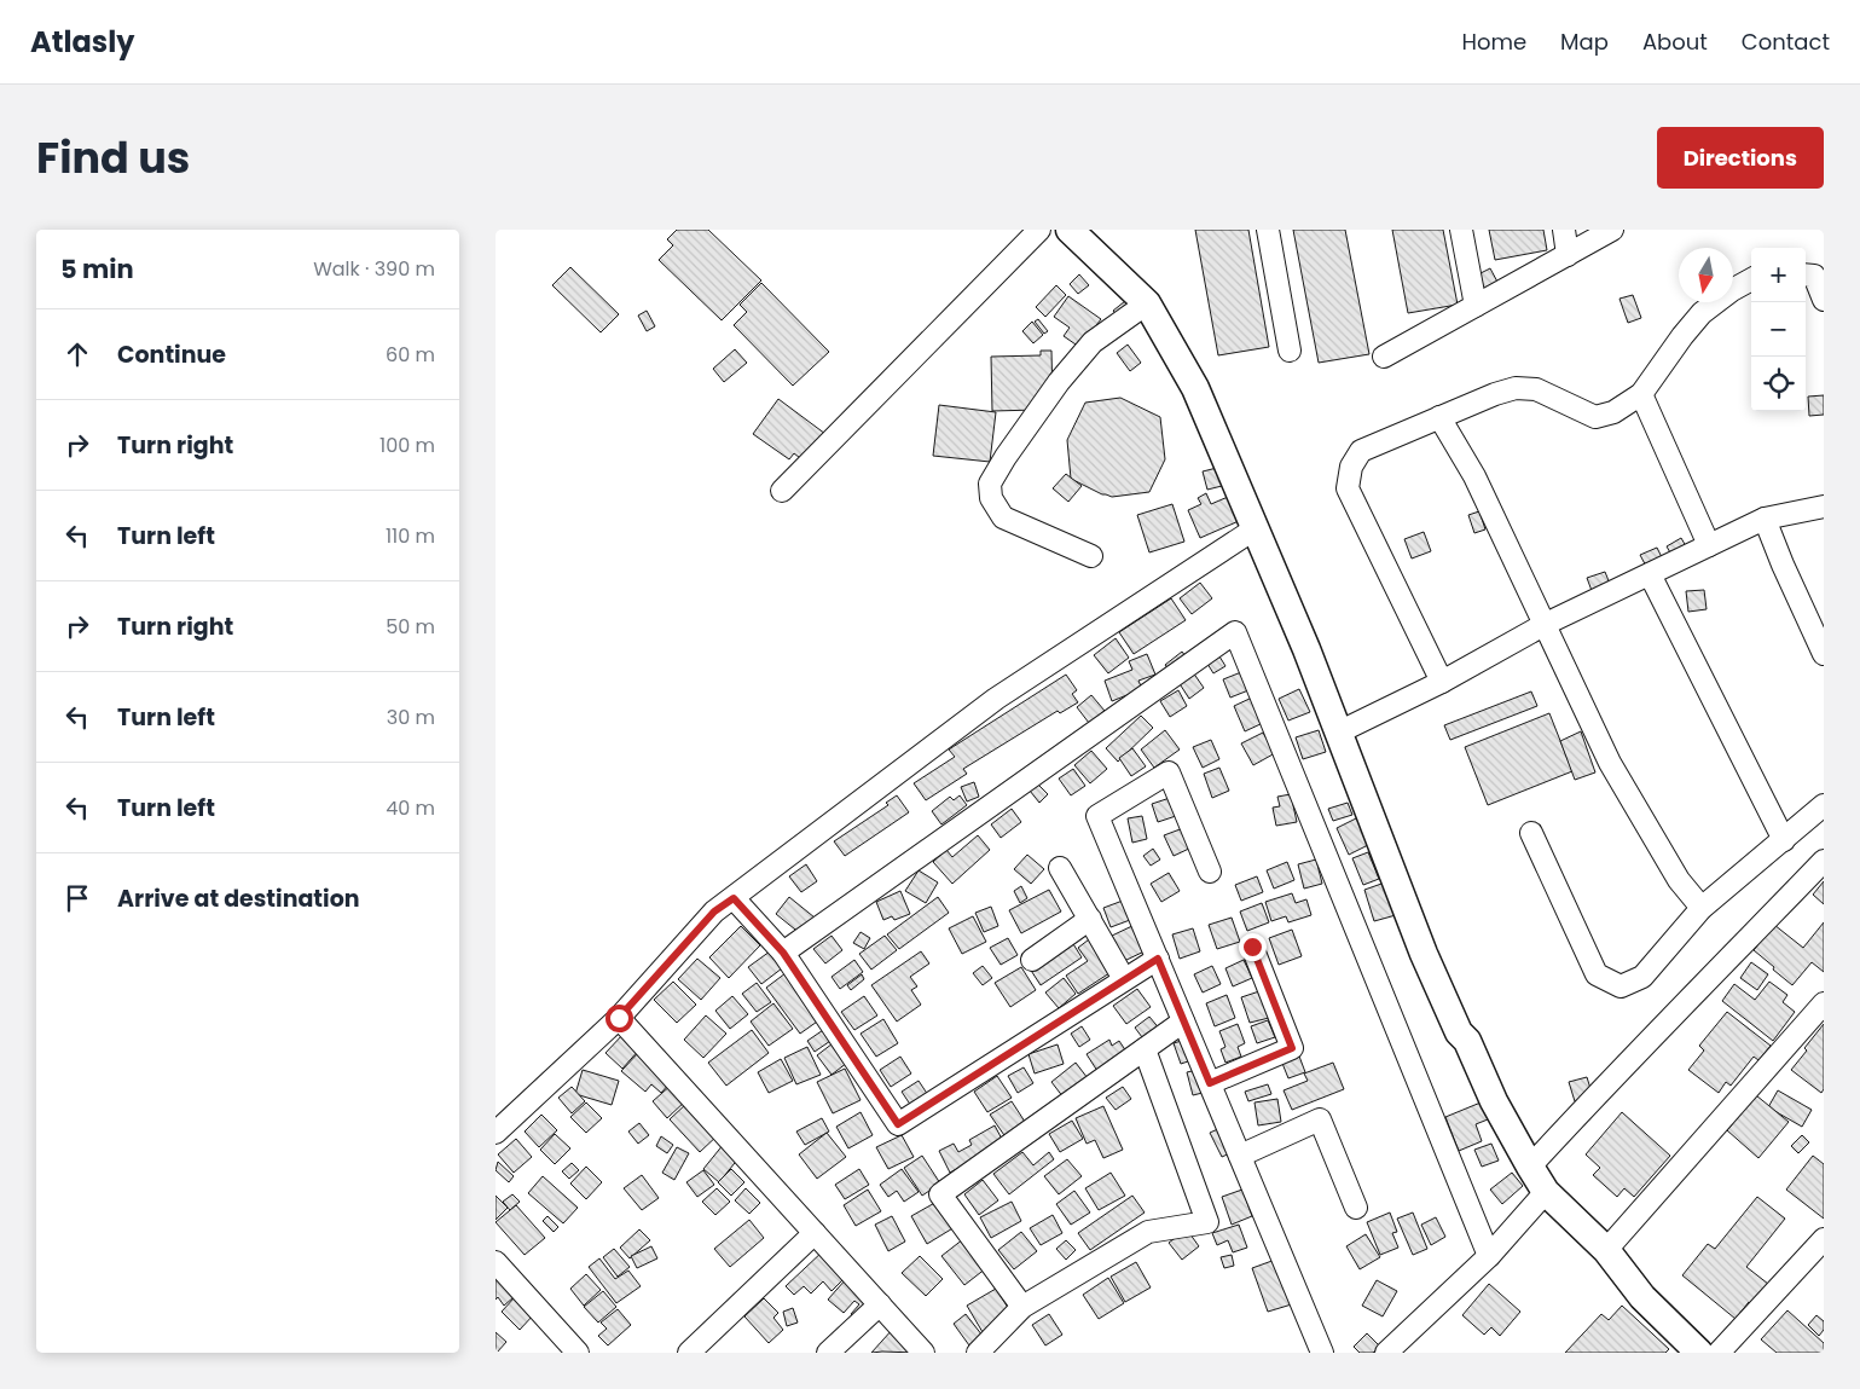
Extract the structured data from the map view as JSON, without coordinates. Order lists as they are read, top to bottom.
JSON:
{
  "north": "bottom",
  "page": {
    "header": "Atlasly",
    "nav": [
      "Home",
      "Map",
      "About",
      "Contact"
    ],
    "title": "Find us",
    "buttons": "Directions",
    "heading": ["5 min", "Walk · 390 m"],
    "map_buttons": ["+", "−"],
    "list": [
      ["Continue", "60 m"],
      ["Turn right", "100 m"],
      ["Turn left", "110 m"],
      ["Turn right", "50 m"],
      ["Turn left", "30 m"],
      ["Turn left", "40 m"],
      "Arrive at destination"
    ]
  }
}
